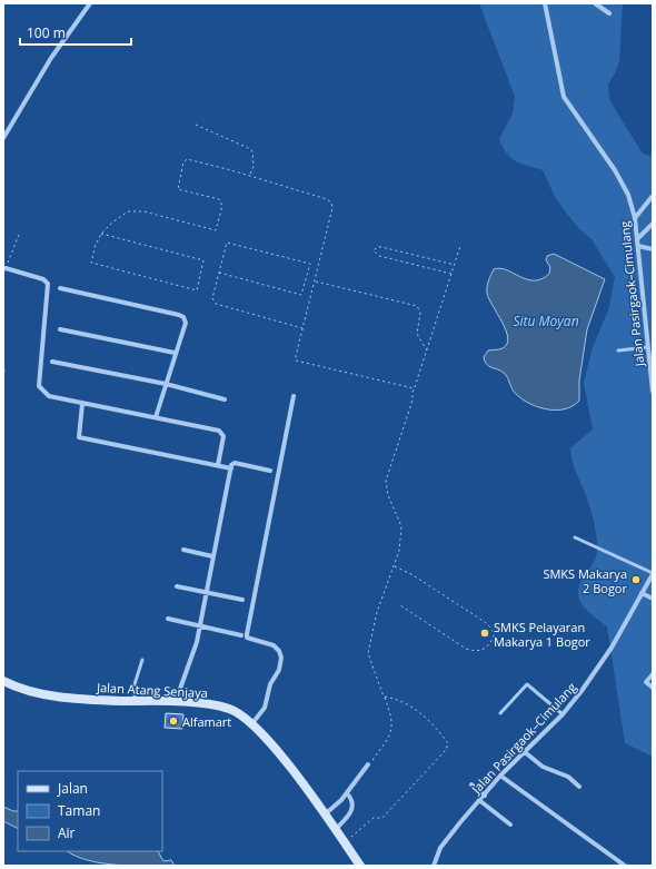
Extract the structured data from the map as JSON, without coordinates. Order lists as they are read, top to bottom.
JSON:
{
  "streets": {
    "main road": ["Jalan Atang Senjaya"],
    "street": ["Jalan Pasirgaok–Cimulang"]
  },
  "water": ["Situ Moyan"],
  "places": ["SMKS Makarya 2 Bogor", "SMKS Pelayaran Makarya 1 Bogor", "Alfamart"],
  "legend": ["Jalan", "Taman", "Air"],
  "scale_bar": "100 m"
}
